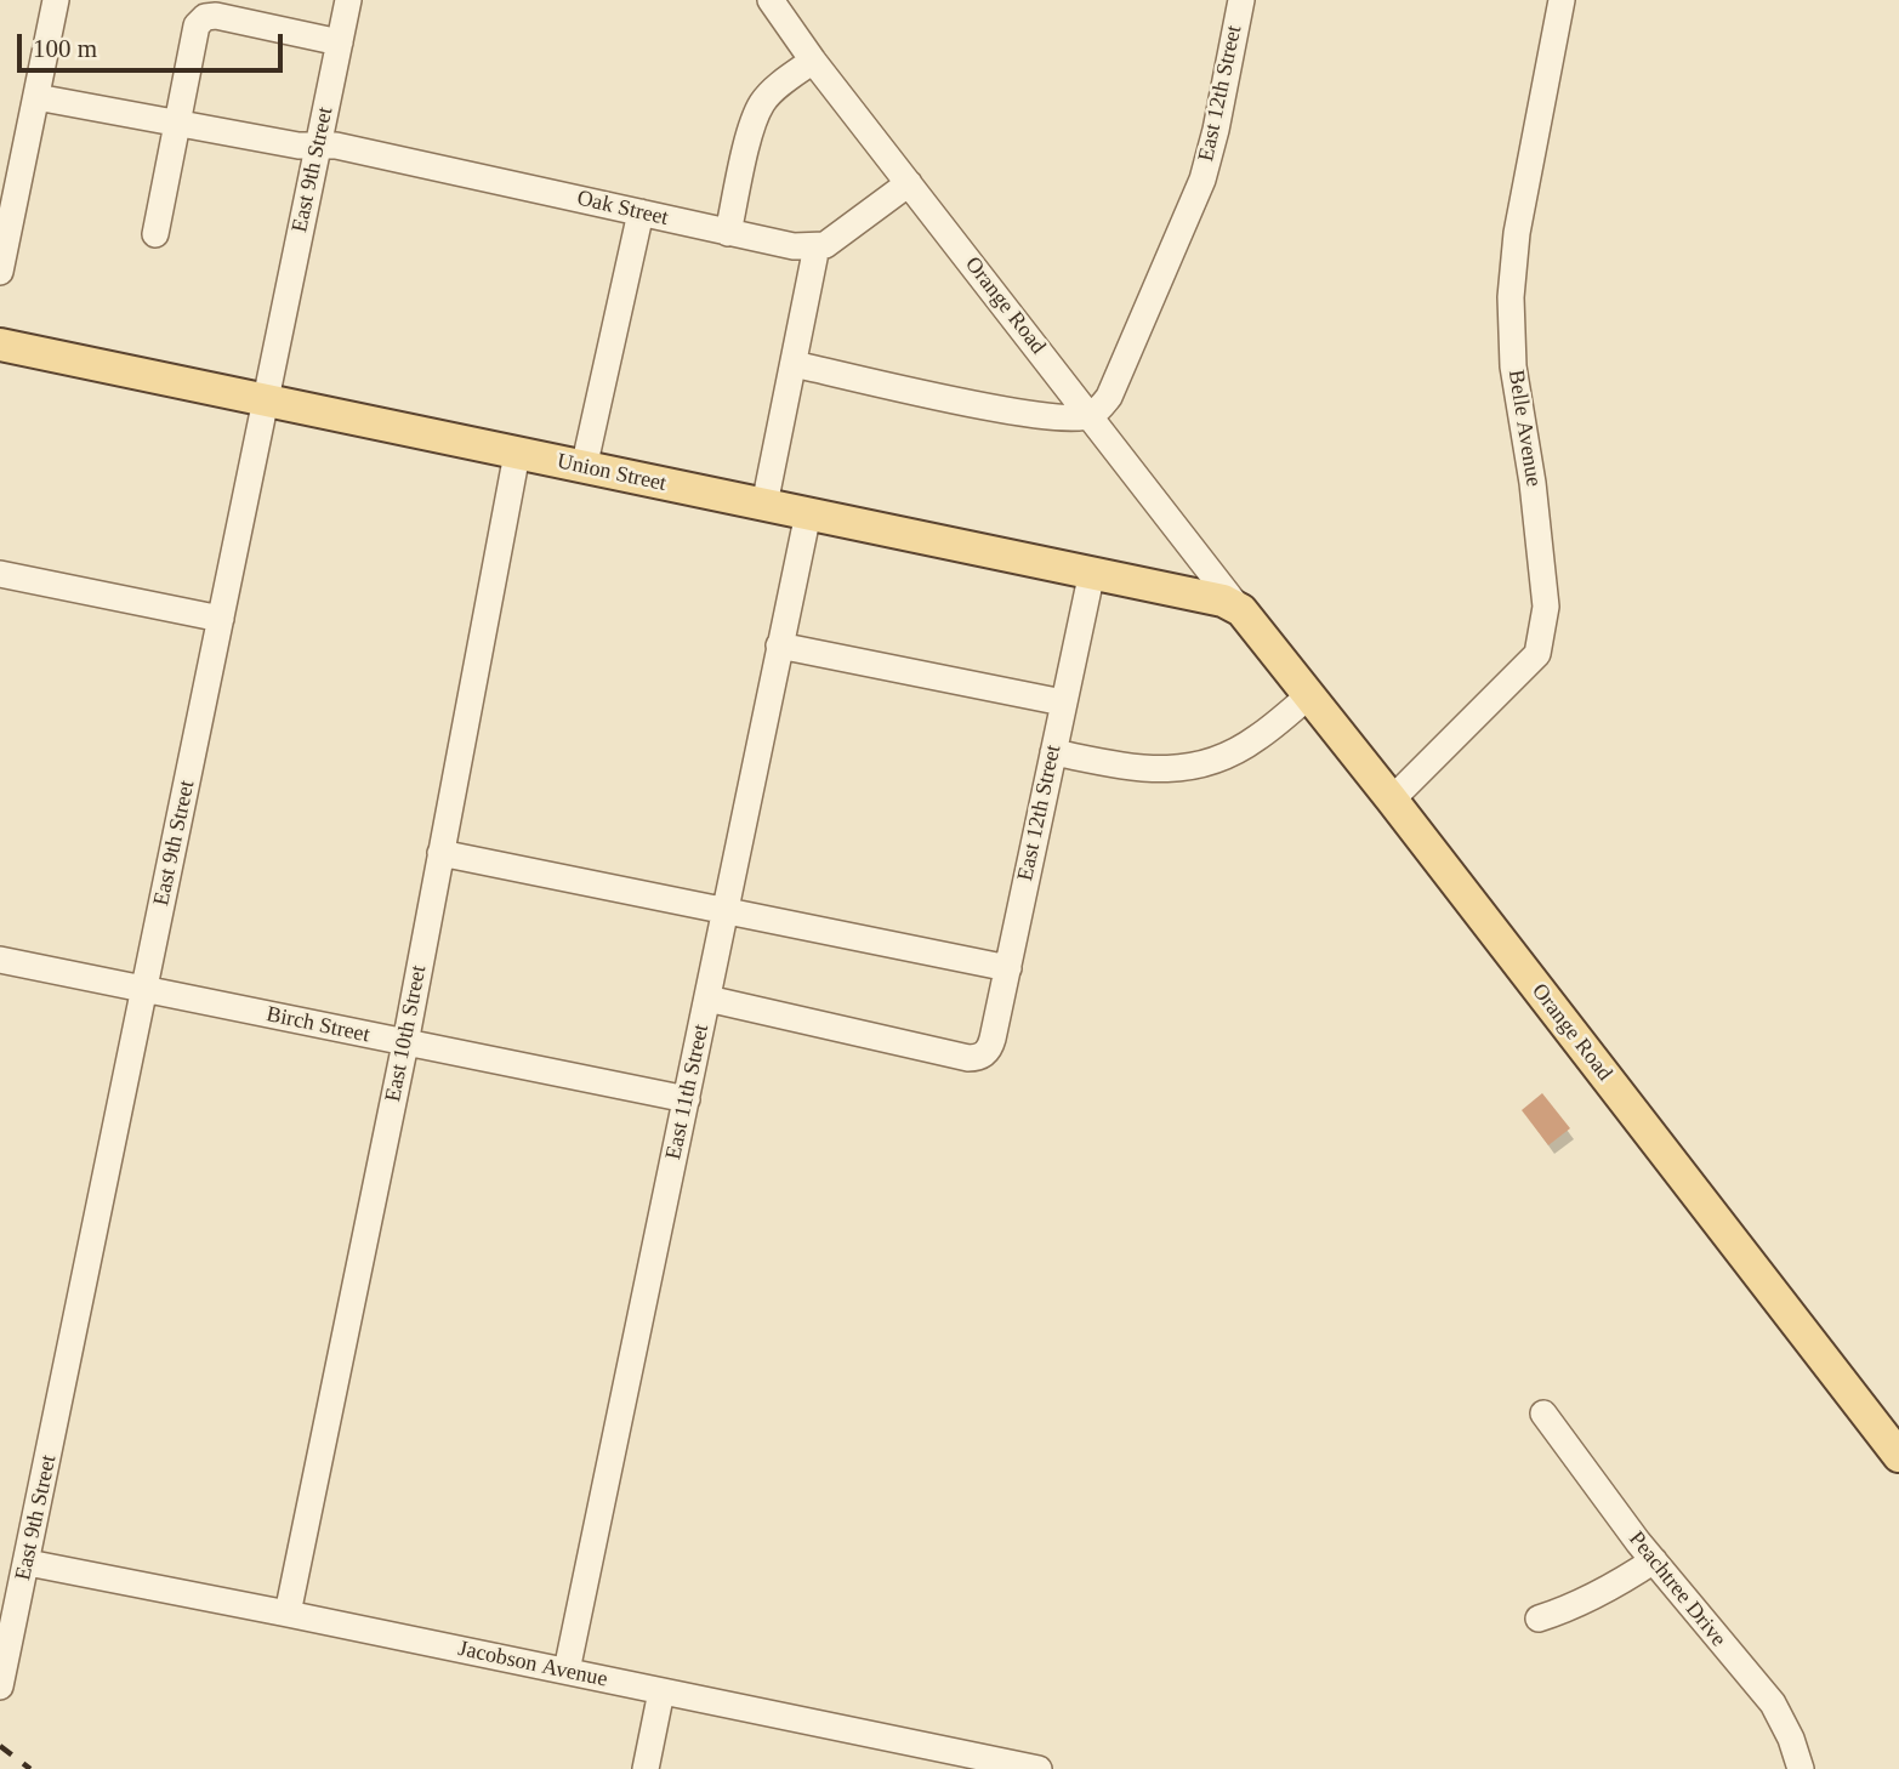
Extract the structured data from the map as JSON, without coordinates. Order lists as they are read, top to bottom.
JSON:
{
  "streets": {
    "main road": ["Orange Road", "Union Street"],
    "street": [
      "East 12th Street",
      "East 9th Street",
      "Oak Street",
      "Belle Avenue",
      "Birch Street",
      "East 10th Street",
      "East 11th Street",
      "Peachtree Drive",
      "Jacobson Avenue"
    ]
  },
  "crossings": [
    ["East 12th Street", "Orange Road"],
    ["East 12th Street", "Union Street"],
    ["East 12th Street", "East 11th Street"],
    ["East 9th Street", "Oak Street"],
    ["East 9th Street", "Union Street"],
    ["East 9th Street", "Birch Street"],
    ["East 9th Street", "Jacobson Avenue"],
    ["Orange Road", "Belle Avenue"],
    ["Orange Road", "Union Street"],
    ["Union Street", "East 10th Street"],
    ["Union Street", "East 11th Street"],
    ["Birch Street", "East 10th Street"],
    ["Birch Street", "East 11th Street"],
    ["East 10th Street", "Jacobson Avenue"],
    ["East 11th Street", "Jacobson Avenue"]
  ],
  "scale_bar": "100 m"
}
